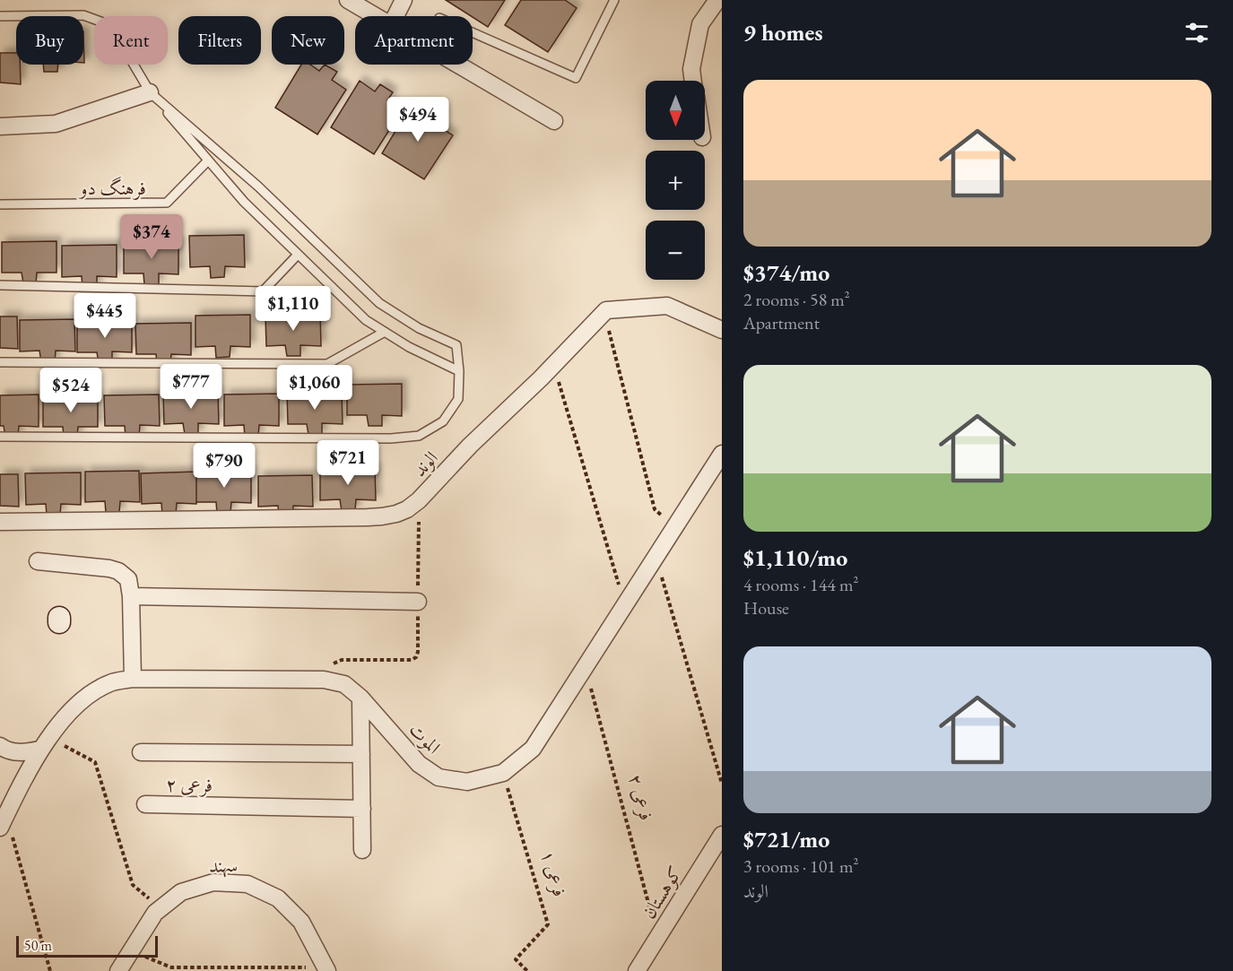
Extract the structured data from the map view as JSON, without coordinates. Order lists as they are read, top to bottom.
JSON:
{
  "streets": {
    "street": [
      "الوند",
      "الموت",
      "فرعی ۲",
      "سهند",
      "کوهستان"
    ],
    "lane": ["فرهنگ دو"],
    "path": ["فرعی ۱"]
  },
  "crossings": [
    ["الموت", "فرعی ۲"],
    ["الموت", "فرعی ۱"],
    ["فرعی ۲", "کوهستان"]
  ],
  "scale_bar": "50 m",
  "north": "bottom",
  "page": {
    "heading": "9 homes",
    "chip": [
      "Buy",
      "Rent",
      "Filters",
      "New",
      "Apartment"
    ],
    "list": [
      {
        "name": "$374/mo",
        "note": "2 rooms · 58 m² · Apartment"
      },
      {
        "name": "$1,110/mo",
        "note": "4 rooms · 144 m² · House"
      },
      {
        "name": "$721/mo",
        "note": "3 rooms · 101 m² · الوند"
      }
    ],
    "map_buttons": ["+", "−"],
    "price": [
      "$494",
      "$374",
      "$1,110",
      "$445",
      "$777",
      "$1,060",
      "$524",
      "$721",
      "$790"
    ],
    "scale": "50 m"
  }
}
